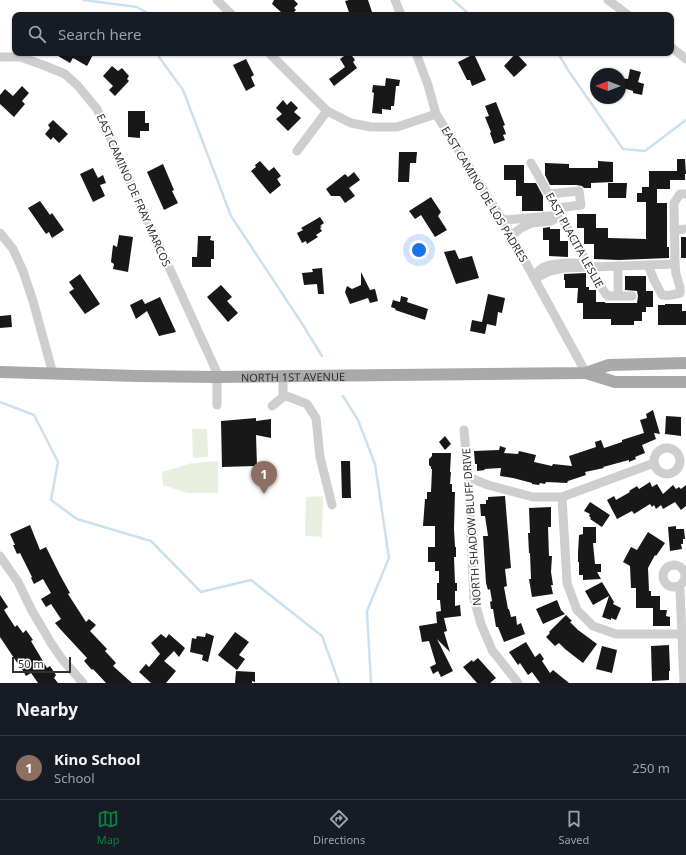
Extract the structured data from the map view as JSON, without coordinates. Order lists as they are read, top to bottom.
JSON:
{
  "streets": {
    "main road": ["NORTH 1ST AVENUE"],
    "street": [
      "EAST CAMINO DE FRAY MARCOS",
      "EAST CAMINO DE LOS PADRES",
      "EAST PLACITA LESLIE",
      "NORTH SHADOW BLUFF DRIVE"
    ]
  },
  "crossings": [
    ["EAST CAMINO DE FRAY MARCOS", "NORTH 1ST AVENUE"],
    ["EAST CAMINO DE LOS PADRES", "NORTH 1ST AVENUE"]
  ],
  "scale_bar": "50 m",
  "north": "left",
  "page": {
    "search": "Search here",
    "pins": "1",
    "scale": "50 m",
    "heading": "Nearby",
    "list": [
      {
        "mark": "1",
        "name": "Kino School",
        "note": "School",
        "value": "250 m"
      }
    ],
    "nav": ["Map", "Directions", "Saved"]
  }
}
